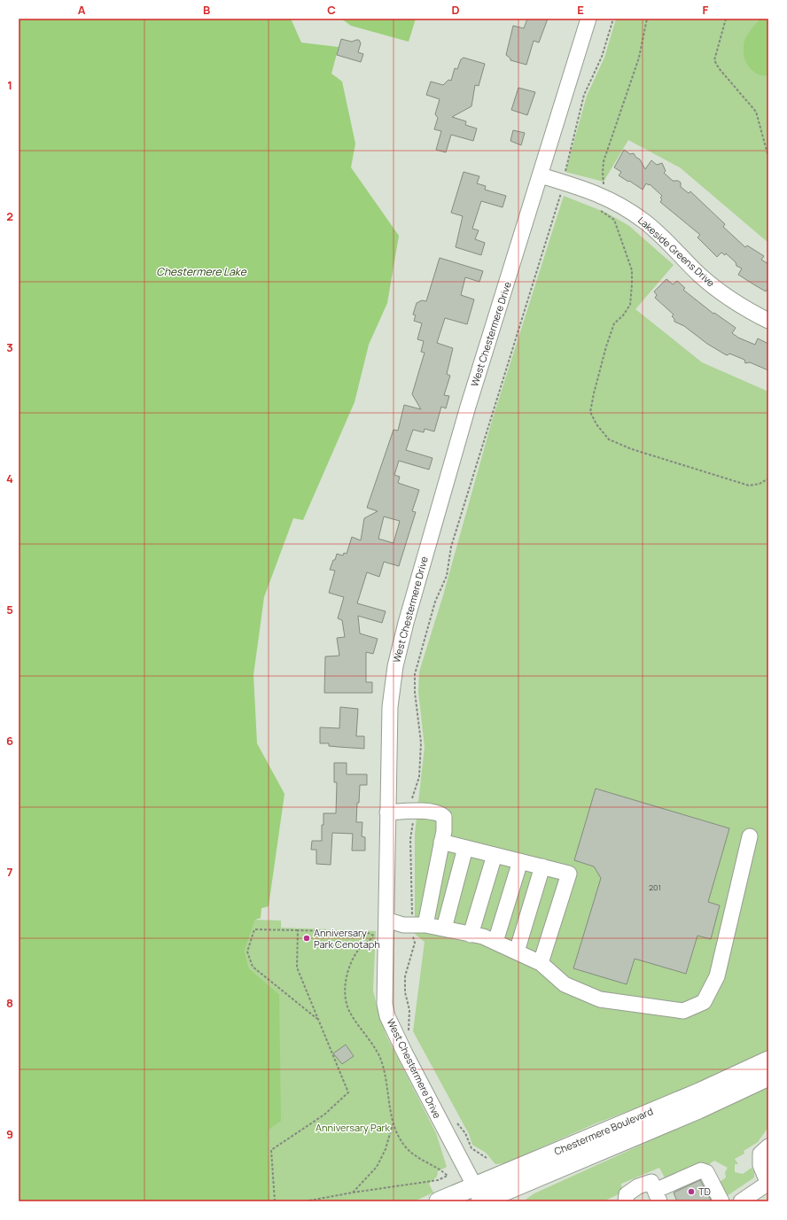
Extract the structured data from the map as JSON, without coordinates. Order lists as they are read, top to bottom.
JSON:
{
  "streets": {
    "main road": ["Chestermere Boulevard"],
    "street": ["Lakeside Greens Drive", "West Chestermere Drive"]
  },
  "crossings": [
    ["Lakeside Greens Drive", "West Chestermere Drive"],
    ["West Chestermere Drive", "Chestermere Boulevard"]
  ],
  "water": ["Chestermere Lake"],
  "parks": ["Anniversary Park"],
  "places": ["Anniversary Park Cenotaph", "TD"],
  "house_numbers": ["201"],
  "grid": {
    "columns": [
      "A",
      "B",
      "C",
      "D",
      "E",
      "F"
    ],
    "rows": [
      "1",
      "2",
      "3",
      "4",
      "5",
      "6",
      "7",
      "8",
      "9"
    ]
  }
}
